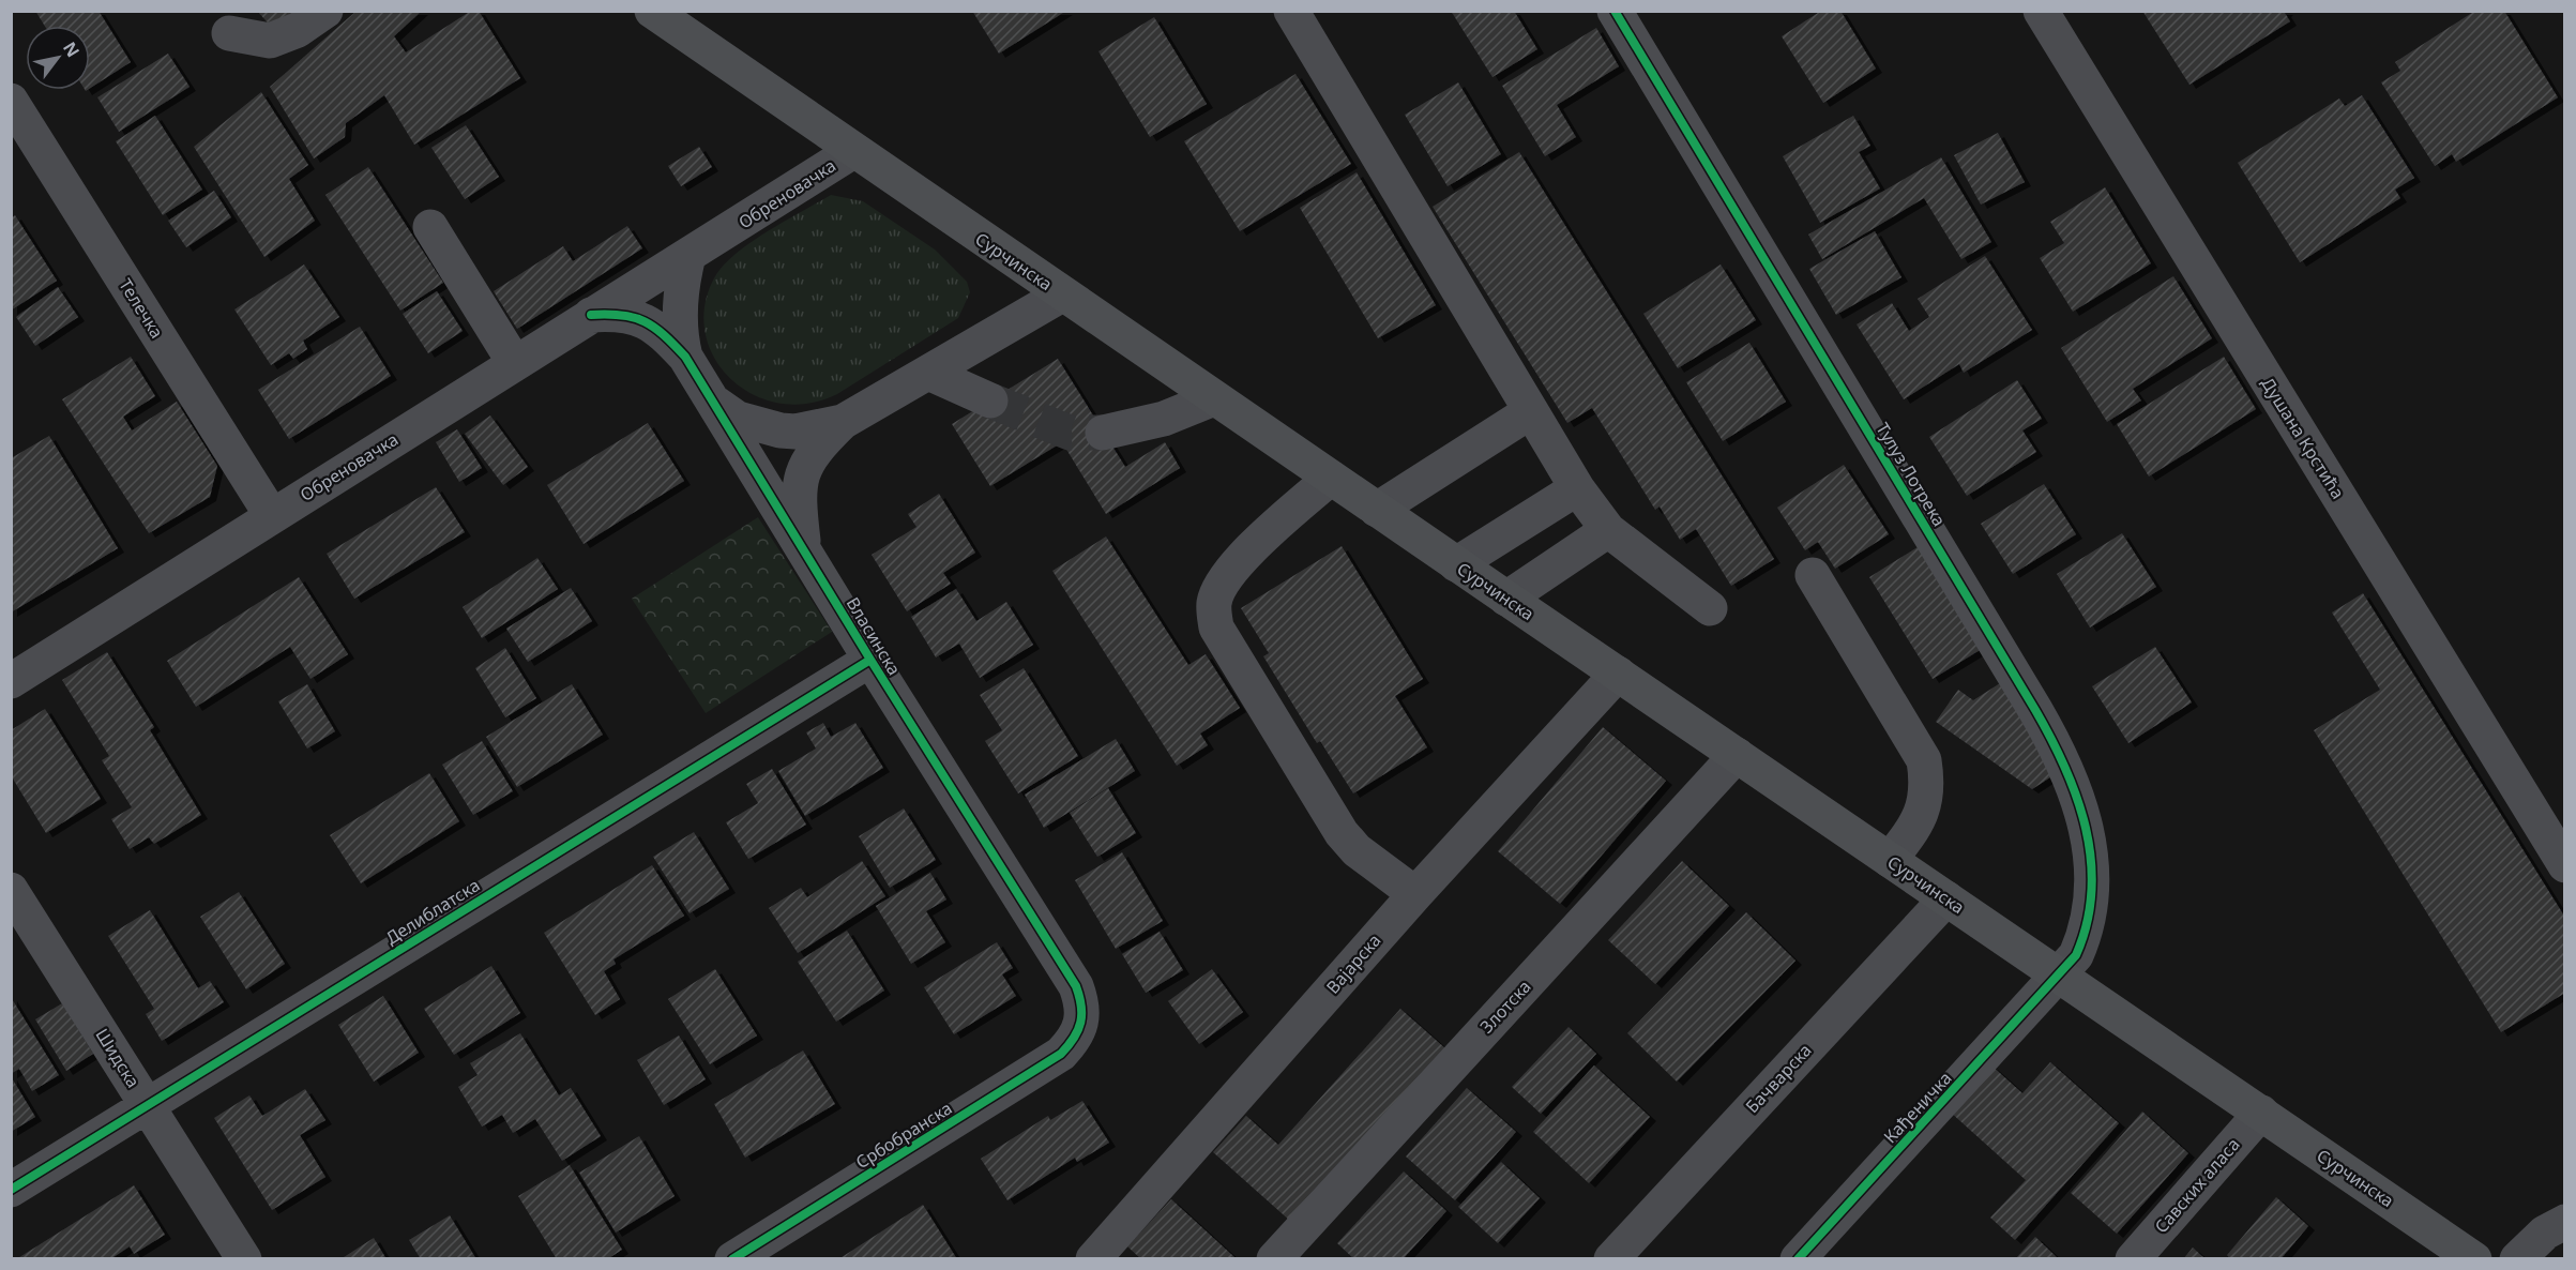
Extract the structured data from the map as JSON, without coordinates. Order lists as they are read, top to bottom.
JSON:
{
  "streets": {
    "main road": ["Сурчинска"],
    "street": [
      "Обреновачка",
      "Телечка",
      "Душана Крстића",
      "Тулуз Лотрека",
      "Власинска",
      "Делиблатска",
      "Вајарска",
      "Злотска",
      "Шидска",
      "Бачварска",
      "Кађеничка",
      "Србобранска",
      "Савских аласа"
    ]
  },
  "crossings": [
    ["Обреновачка", "Сурчинска"],
    ["Обреновачка", "Телечка"],
    ["Обреновачка", "Власинска"],
    ["Сурчинска", "Тулуз Лотрека"],
    ["Сурчинска", "Вајарска"],
    ["Сурчинска", "Злотска"],
    ["Сурчинска", "Бачварска"],
    ["Сурчинска", "Кађеничка"],
    ["Сурчинска", "Савских аласа"],
    ["Тулуз Лотрека", "Кађеничка"],
    ["Власинска", "Делиблатска"],
    ["Власинска", "Србобранска"],
    ["Делиблатска", "Шидска"]
  ],
  "north": "top right"
}
